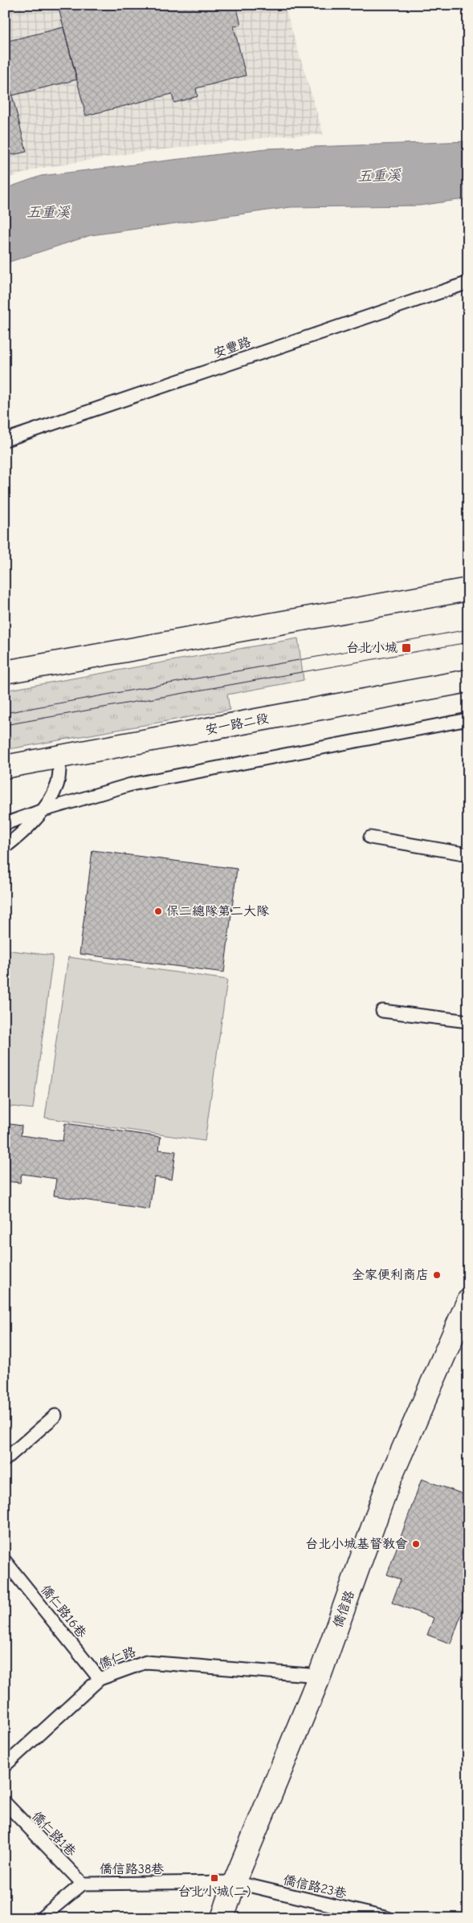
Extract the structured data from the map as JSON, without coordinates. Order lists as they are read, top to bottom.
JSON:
{
  "streets": {
    "street": ["安一路二段", "僑信路"],
    "lane": [
      "安豐路",
      "僑仁路16巷",
      "僑仁路",
      "僑仁路1巷",
      "僑信路38巷",
      "僑信路23巷"
    ]
  },
  "crossings": [
    ["僑信路", "僑仁路"],
    ["僑信路", "僑信路38巷"],
    ["僑信路", "僑信路23巷"],
    ["僑仁路16巷", "僑仁路"],
    ["僑仁路1巷", "僑信路38巷"],
    ["僑信路38巷", "僑信路23巷"]
  ],
  "water": ["五重溪"],
  "places": {
    "transit": ["台北小城", "台北小城(二)"],
    "other": ["保二總隊第二大隊", "全家便利商店", "台北小城基督教會"]
  }
}
